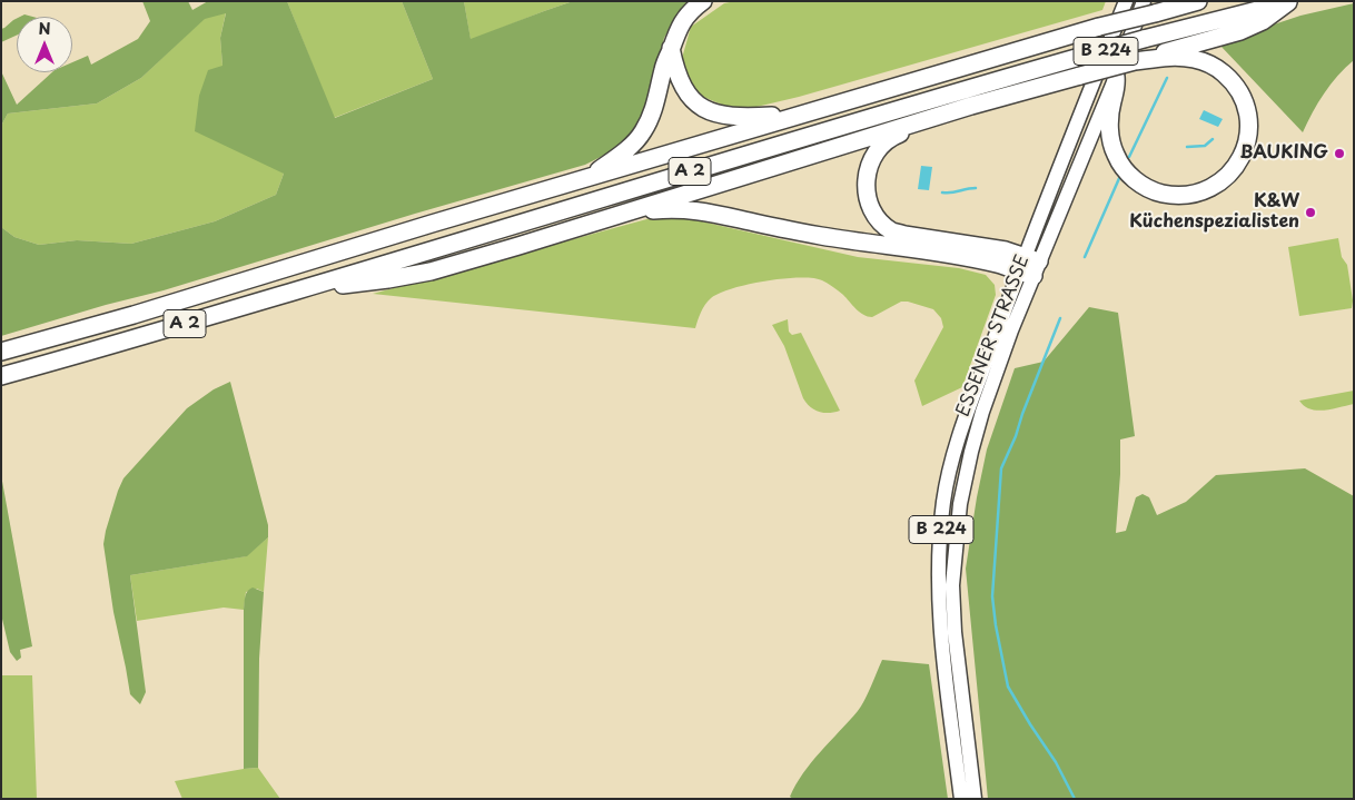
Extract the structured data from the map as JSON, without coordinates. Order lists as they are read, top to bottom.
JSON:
{
  "streets": {
    "highway": ["A 2"],
    "main road": ["B 224", "ESSENER STRASSE"]
  },
  "crossings": [
    ["A 2", "ESSENER STRASSE"]
  ],
  "places": ["BAUKING", "K&W Küchenspezialisten"],
  "north": "top"
}
